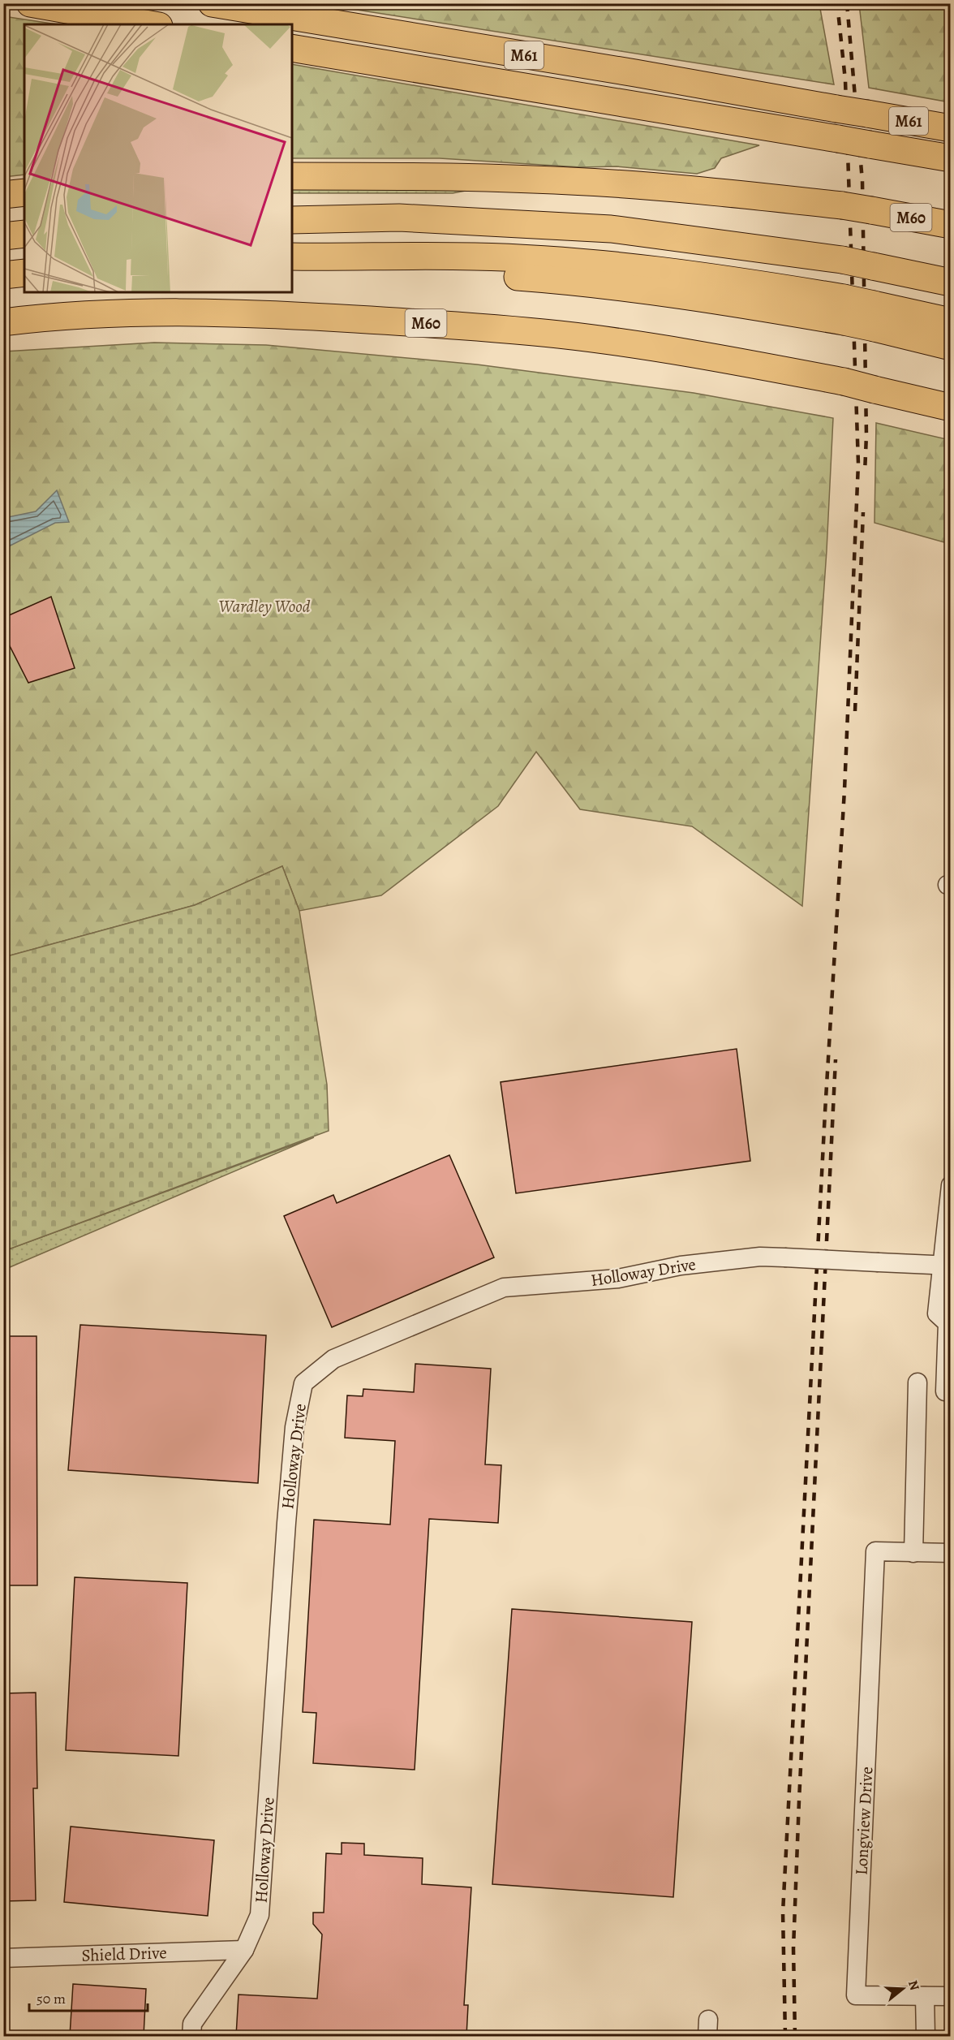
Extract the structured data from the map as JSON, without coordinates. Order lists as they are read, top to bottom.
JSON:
{
  "streets": {
    "highway": ["M61", "M60"],
    "street": ["Holloway Drive", "Longview Drive", "Shield Drive"]
  },
  "crossings": [
    ["Holloway Drive", "Shield Drive"]
  ],
  "parks": ["Wardley Wood"],
  "scale_bar": "50 m",
  "north": "right"
}
